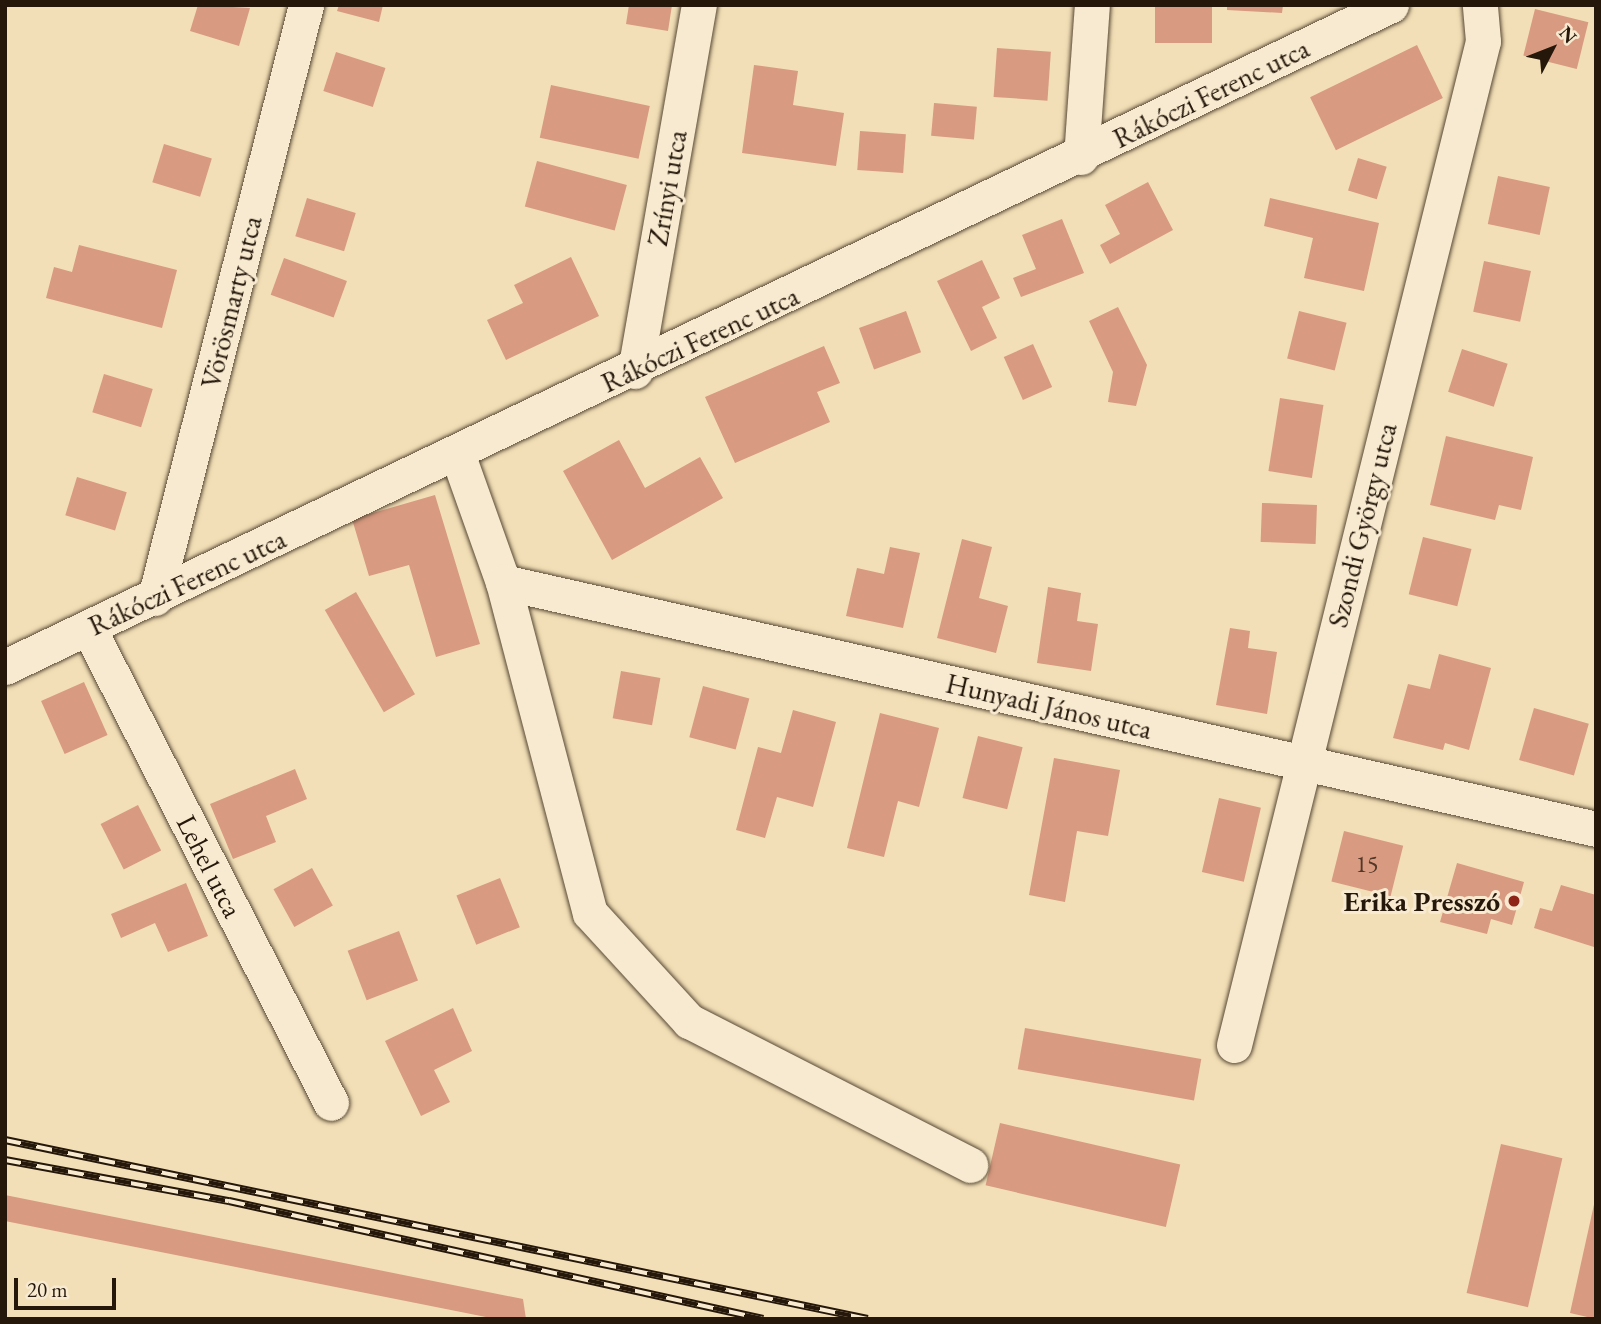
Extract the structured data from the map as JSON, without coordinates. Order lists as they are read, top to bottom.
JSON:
{
  "streets": {
    "street": [
      "Rákóczi Ferenc utca",
      "Zrínyi utca",
      "Vörösmarty utca",
      "Szondi György utca",
      "Hunyadi János utca",
      "Lehel utca"
    ]
  },
  "crossings": [
    ["Rákóczi Ferenc utca", "Zrínyi utca"],
    ["Rákóczi Ferenc utca", "Vörösmarty utca"],
    ["Rákóczi Ferenc utca", "Lehel utca"],
    ["Szondi György utca", "Hunyadi János utca"]
  ],
  "places": ["Erika Presszó"],
  "house_numbers": ["15"],
  "scale_bar": "20 m",
  "north": "top right"
}
